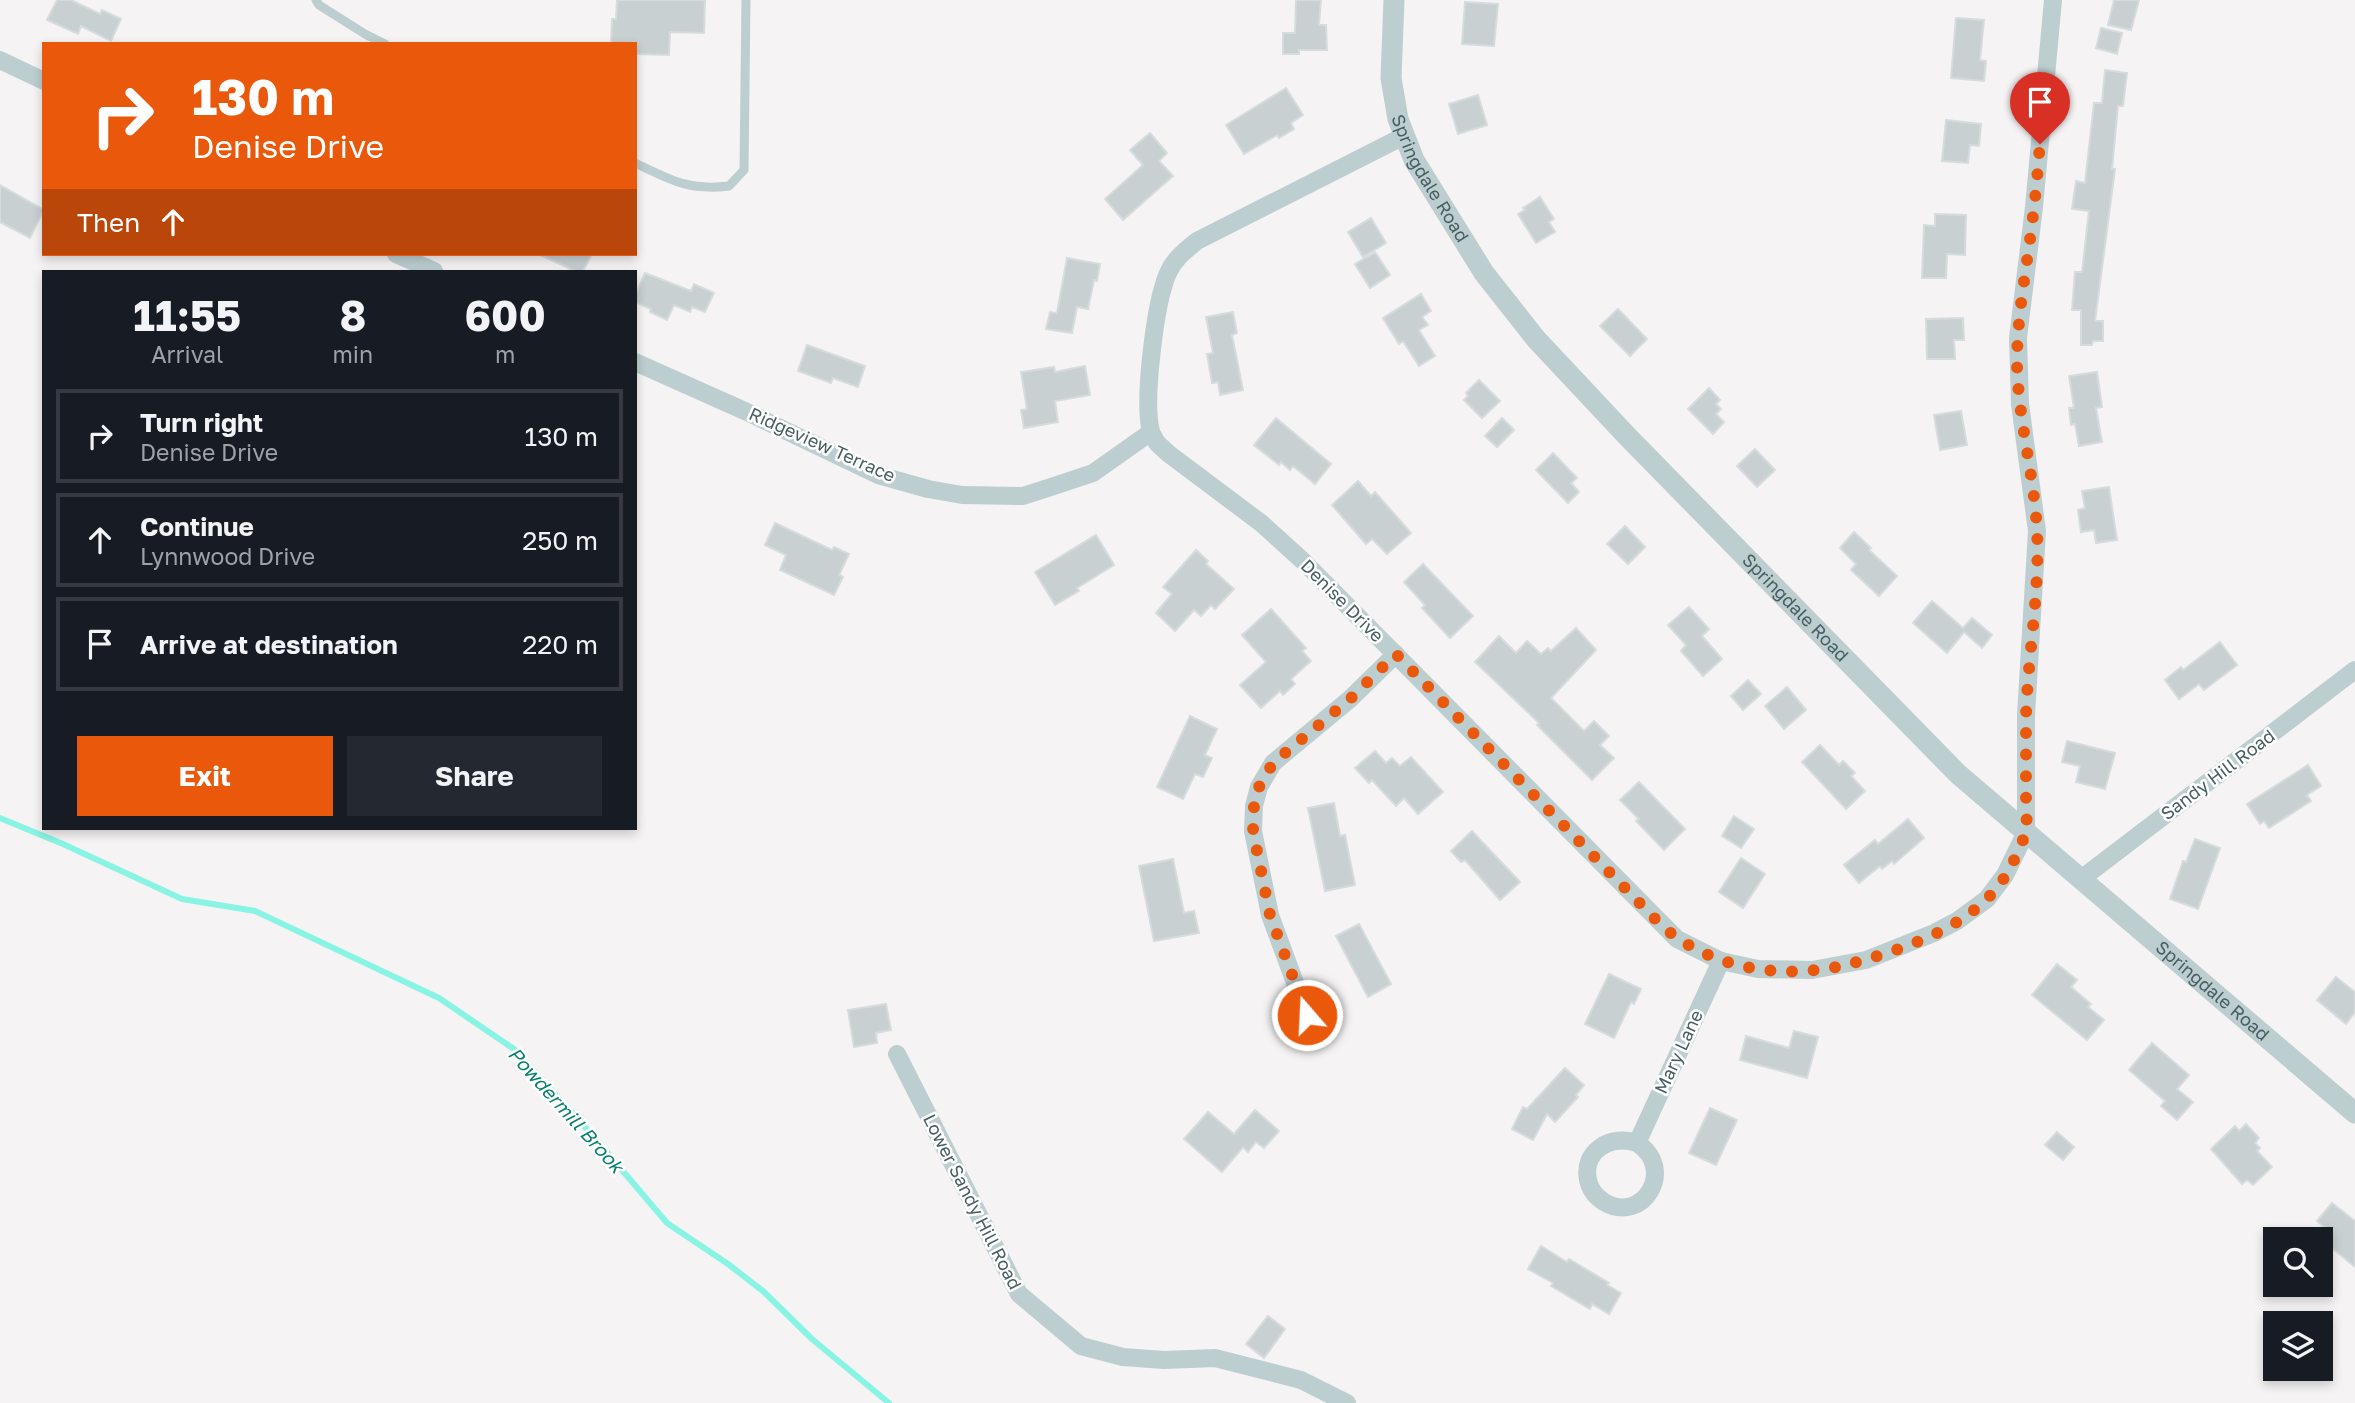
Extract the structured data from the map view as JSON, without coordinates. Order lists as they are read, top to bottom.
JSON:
{
  "streets": {
    "street": [
      "Springdale Road",
      "Ridgeview Terrace",
      "Denise Drive",
      "Sandy Hill Road",
      "Mary Lane",
      "Lower Sandy Hill Road"
    ]
  },
  "crossings": [
    ["Springdale Road", "Denise Drive"],
    ["Springdale Road", "Sandy Hill Road"],
    ["Ridgeview Terrace", "Denise Drive"],
    ["Denise Drive", "Mary Lane"]
  ],
  "water": ["Powdermill Brook"],
  "page": {
    "turn": ["130 m", "Denise Drive"],
    "then": "Then",
    "eta": [
      "11:55",
      "Arrival",
      "8",
      "min",
      "600",
      "m"
    ],
    "list": [
      {
        "name": "Turn right",
        "note": "Denise Drive",
        "value": "130 m"
      },
      {
        "name": "Continue",
        "note": "Lynnwood Drive",
        "value": "250 m"
      },
      {
        "name": "Arrive at destination",
        "value": "220 m"
      }
    ],
    "buttons": ["Exit", "Share"]
  }
}
